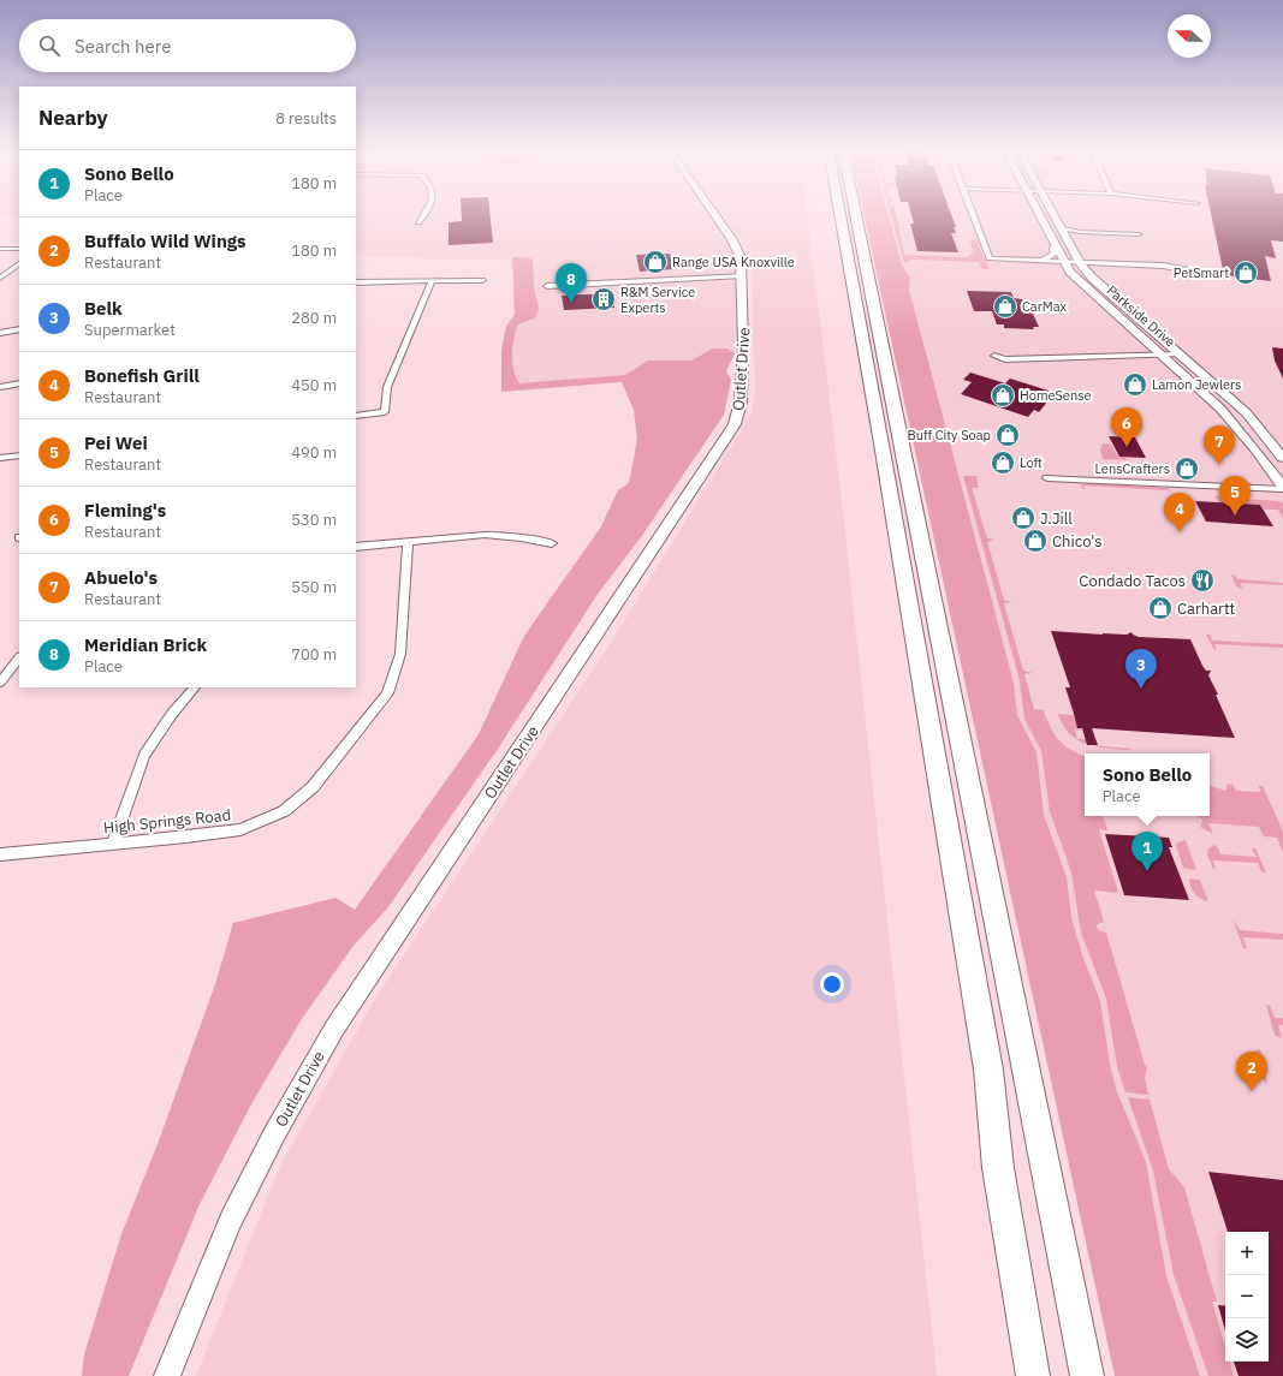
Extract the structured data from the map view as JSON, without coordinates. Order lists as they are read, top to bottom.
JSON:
{
  "streets": {
    "street": ["Parkside Drive", "Outlet Drive", "High Springs Road"]
  },
  "places": {
    "shop": [
      "Range USA Knoxville",
      "PetSmart",
      "CarMax",
      "Lamon Jewlers",
      "HomeSense",
      "Buff City Soap",
      "Loft",
      "LensCrafters",
      "J.Jill",
      "Chico's",
      "Carhartt"
    ],
    "building": ["R&M Service Experts"],
    "restaurant": ["Condado Tacos"]
  },
  "north": "left",
  "page": {
    "search": "Search here",
    "heading": ["Nearby", "8 results"],
    "list": [
      {
        "mark": "1",
        "name": "Sono Bello",
        "note": "Place",
        "value": "180 m"
      },
      {
        "mark": "2",
        "name": "Buffalo Wild Wings",
        "note": "Restaurant",
        "value": "180 m"
      },
      {
        "mark": "3",
        "name": "Belk",
        "note": "Supermarket",
        "value": "280 m"
      },
      {
        "mark": "4",
        "name": "Bonefish Grill",
        "note": "Restaurant",
        "value": "450 m"
      },
      {
        "mark": "5",
        "name": "Pei Wei",
        "note": "Restaurant",
        "value": "490 m"
      },
      {
        "mark": "6",
        "name": "Fleming's",
        "note": "Restaurant",
        "value": "530 m"
      },
      {
        "mark": "7",
        "name": "Abuelo's",
        "note": "Restaurant",
        "value": "550 m"
      },
      {
        "mark": "8",
        "name": "Meridian Brick",
        "note": "Place",
        "value": "700 m"
      }
    ],
    "pins": [
      "8",
      "6",
      "7",
      "5",
      "4",
      "3",
      "1",
      "2"
    ],
    "popup": ["Sono Bello", "Place"],
    "map_buttons": ["+", "−"]
  }
}
